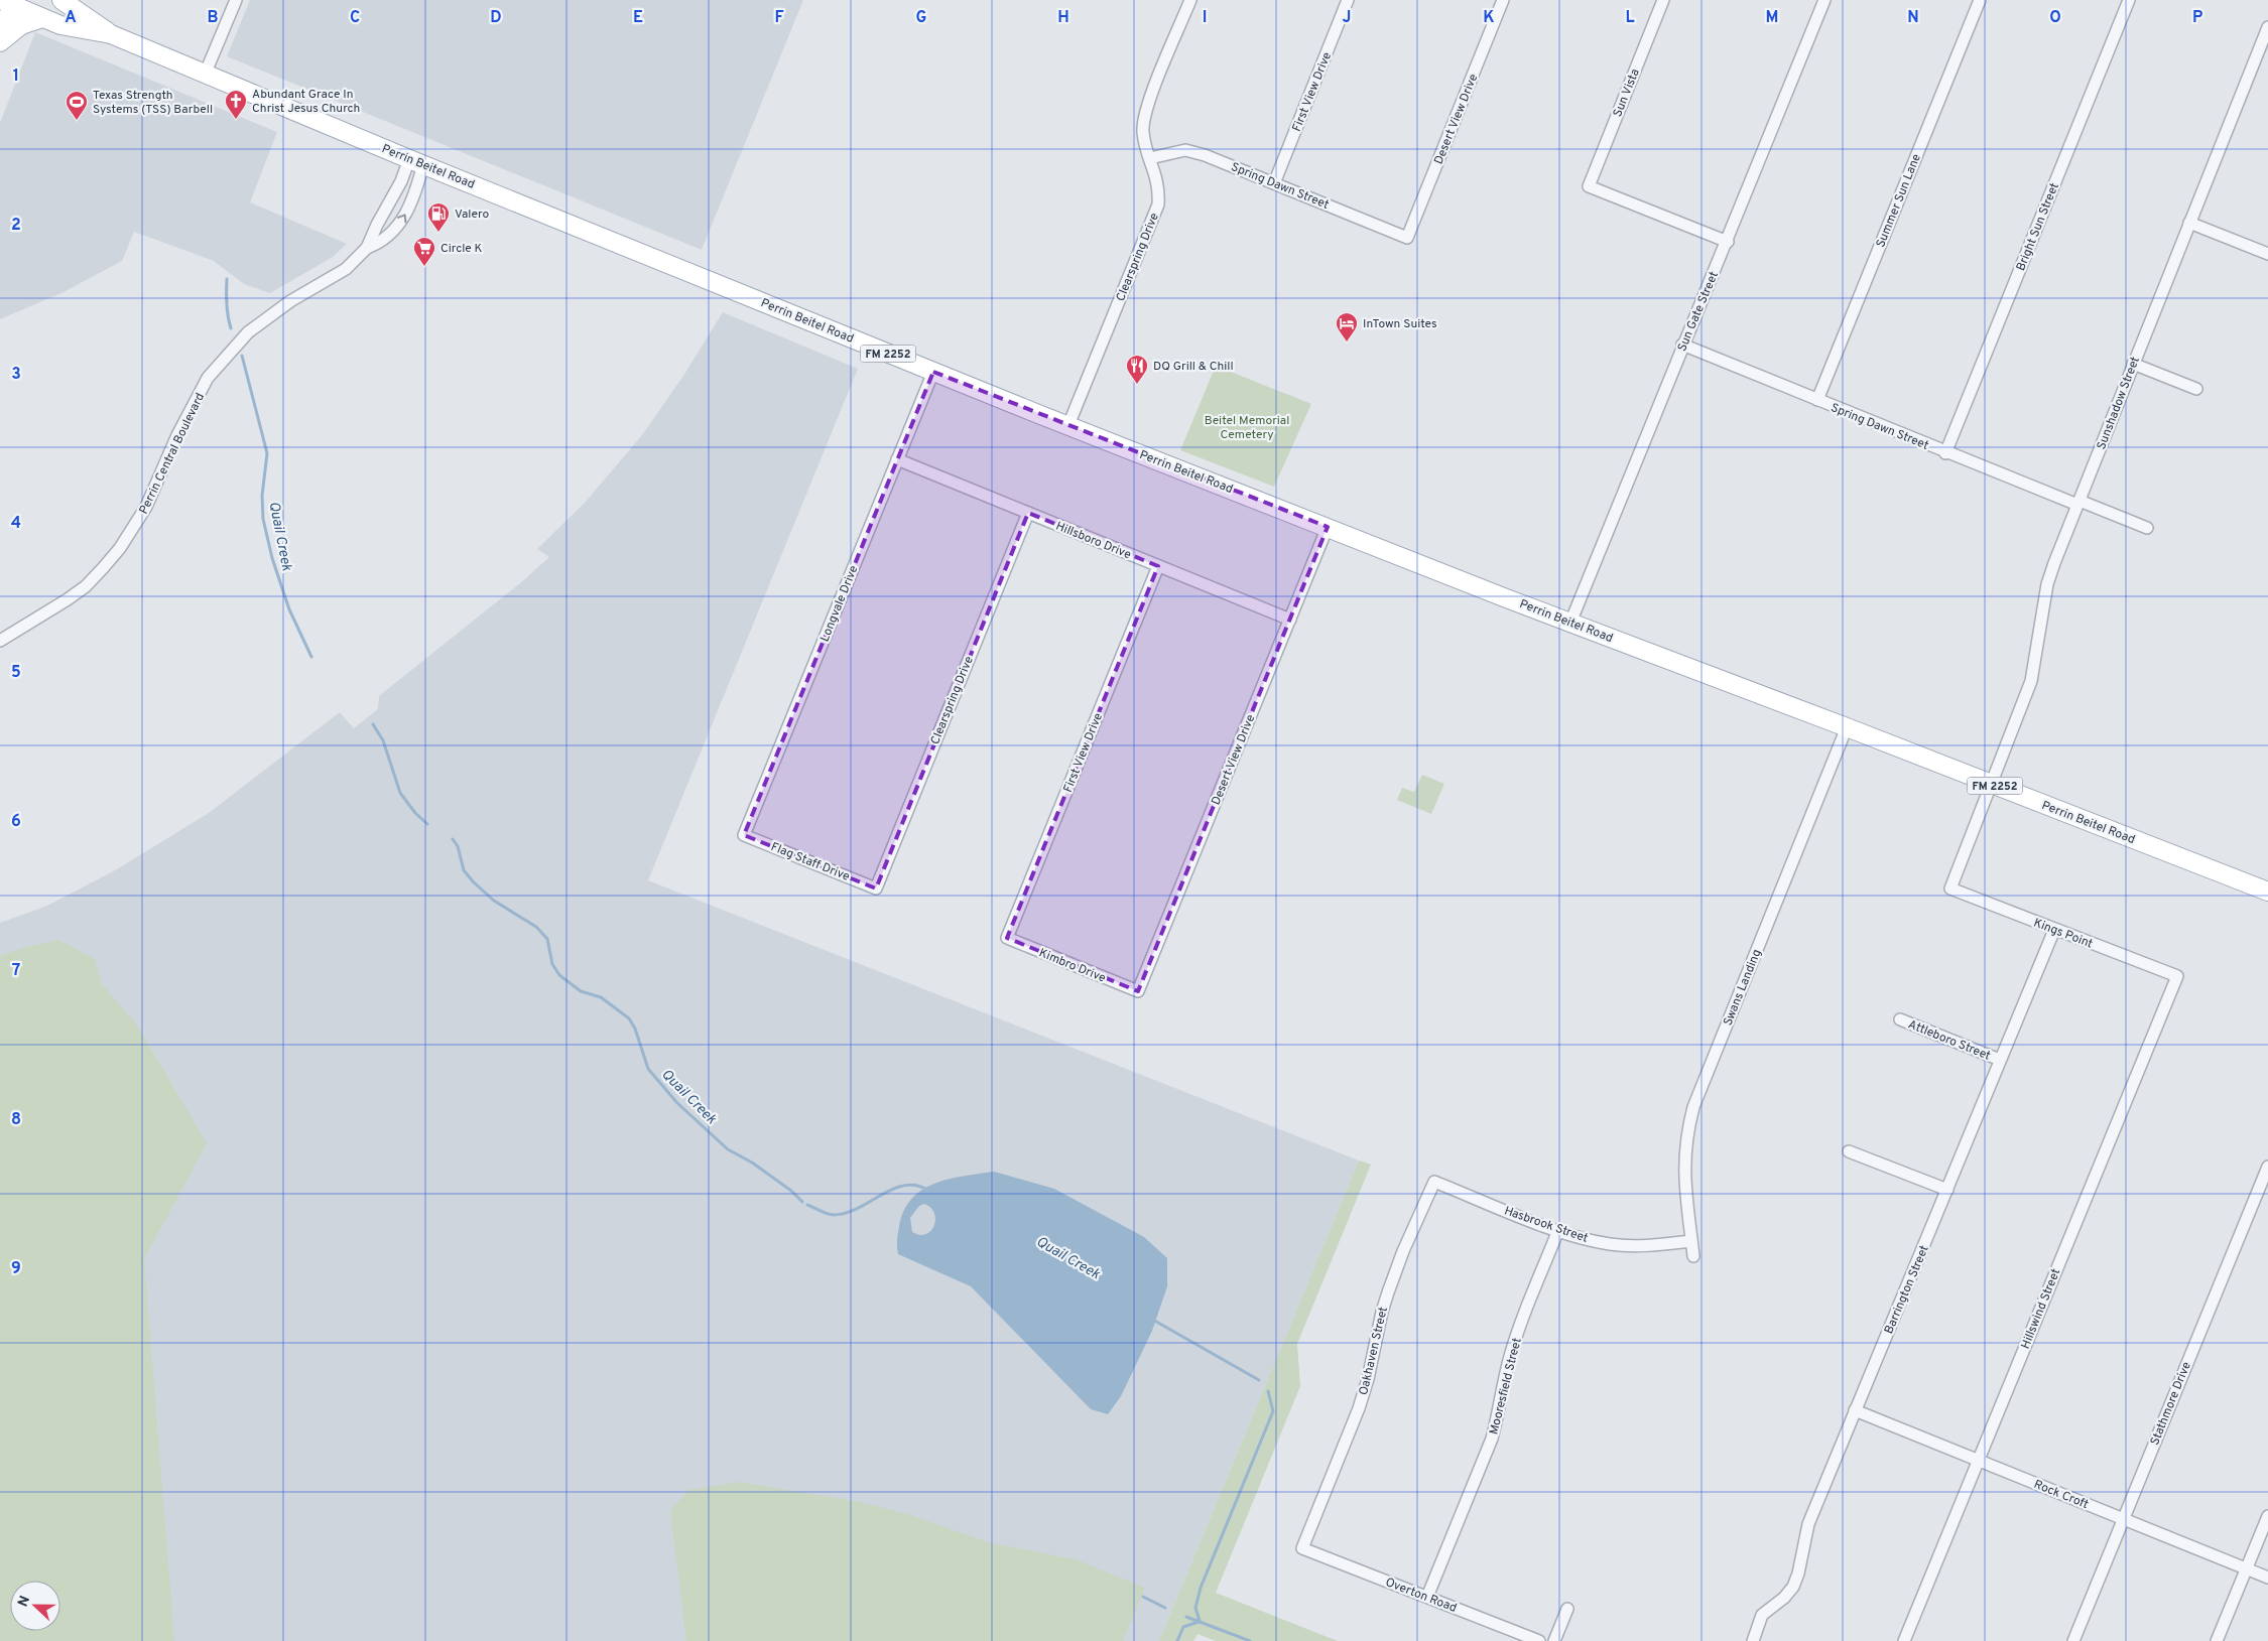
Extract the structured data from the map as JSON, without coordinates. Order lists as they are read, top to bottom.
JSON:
{
  "streets": {
    "main road": ["Perrin Beitel Road", "FM 2252"],
    "street": [
      "First View Drive",
      "Sun Vista",
      "Desert View Drive",
      "Spring Dawn Street",
      "Summer Sun Lane",
      "Bright Sun Street",
      "Clearspring Drive",
      "Sun Gate Street",
      "Sunshadow Street",
      "Perrin Central Boulevard",
      "Hillsboro Drive",
      "Longvale Drive",
      "Flag Staff Drive",
      "Kings Point",
      "Kimbro Drive",
      "Swans Landing",
      "Attleboro Street",
      "Hasbrook Street",
      "Barrington Street",
      "Hillswind Street",
      "Oakhaven Street",
      "Mooresfield Street",
      "Stathmore Drive",
      "Rock Croft",
      "Overton Road"
    ]
  },
  "crossings": [
    ["First View Drive", "Spring Dawn Street"],
    ["First View Drive", "Hillsboro Drive"],
    ["First View Drive", "Kimbro Drive"],
    ["Sun Vista", "Sun Gate Street"],
    ["Desert View Drive", "Perrin Beitel Road"],
    ["Desert View Drive", "Spring Dawn Street"],
    ["Desert View Drive", "Hillsboro Drive"],
    ["Desert View Drive", "Kimbro Drive"],
    ["Perrin Beitel Road", "Clearspring Drive"],
    ["Perrin Beitel Road", "Sun Gate Street"],
    ["Perrin Beitel Road", "Sunshadow Street"],
    ["Perrin Beitel Road", "Perrin Central Boulevard"],
    ["Perrin Beitel Road", "Longvale Drive"],
    ["Perrin Beitel Road", "Swans Landing"],
    ["Spring Dawn Street", "Summer Sun Lane"],
    ["Spring Dawn Street", "Bright Sun Street"],
    ["Spring Dawn Street", "Clearspring Drive"],
    ["Spring Dawn Street", "Sun Gate Street"],
    ["Spring Dawn Street", "Sunshadow Street"],
    ["Clearspring Drive", "Hillsboro Drive"],
    ["Clearspring Drive", "Flag Staff Drive"],
    ["Sunshadow Street", "Kings Point"],
    ["Hillsboro Drive", "Longvale Drive"],
    ["Longvale Drive", "Flag Staff Drive"],
    ["Kings Point", "Barrington Street"],
    ["Kings Point", "Hillswind Street"],
    ["Swans Landing", "Hasbrook Street"],
    ["Attleboro Street", "Barrington Street"],
    ["Hasbrook Street", "Oakhaven Street"],
    ["Hasbrook Street", "Mooresfield Street"],
    ["Barrington Street", "Rock Croft"],
    ["Hillswind Street", "Rock Croft"],
    ["Oakhaven Street", "Overton Road"],
    ["Mooresfield Street", "Overton Road"],
    ["Stathmore Drive", "Rock Croft"]
  ],
  "water": ["Quail Creek"],
  "parks": ["Beitel Memorial Cemetery"],
  "places": {
    "church": ["Abundant Grace In Christ Jesus Church"],
    "sports": ["Texas Strength Systems (TSS) Barbell"],
    "fuel station": ["Valero"],
    "supermarket": ["Circle K"],
    "hotel": ["InTown Suites"],
    "restaurant": ["DQ Grill & Chill"]
  },
  "north": "left",
  "grid": {
    "columns": [
      "A",
      "B",
      "C",
      "D",
      "E",
      "F",
      "G",
      "H",
      "I",
      "J",
      "K",
      "L",
      "M",
      "N",
      "O",
      "P"
    ],
    "rows": [
      "1",
      "2",
      "3",
      "4",
      "5",
      "6",
      "7",
      "8",
      "9"
    ]
  }
}
